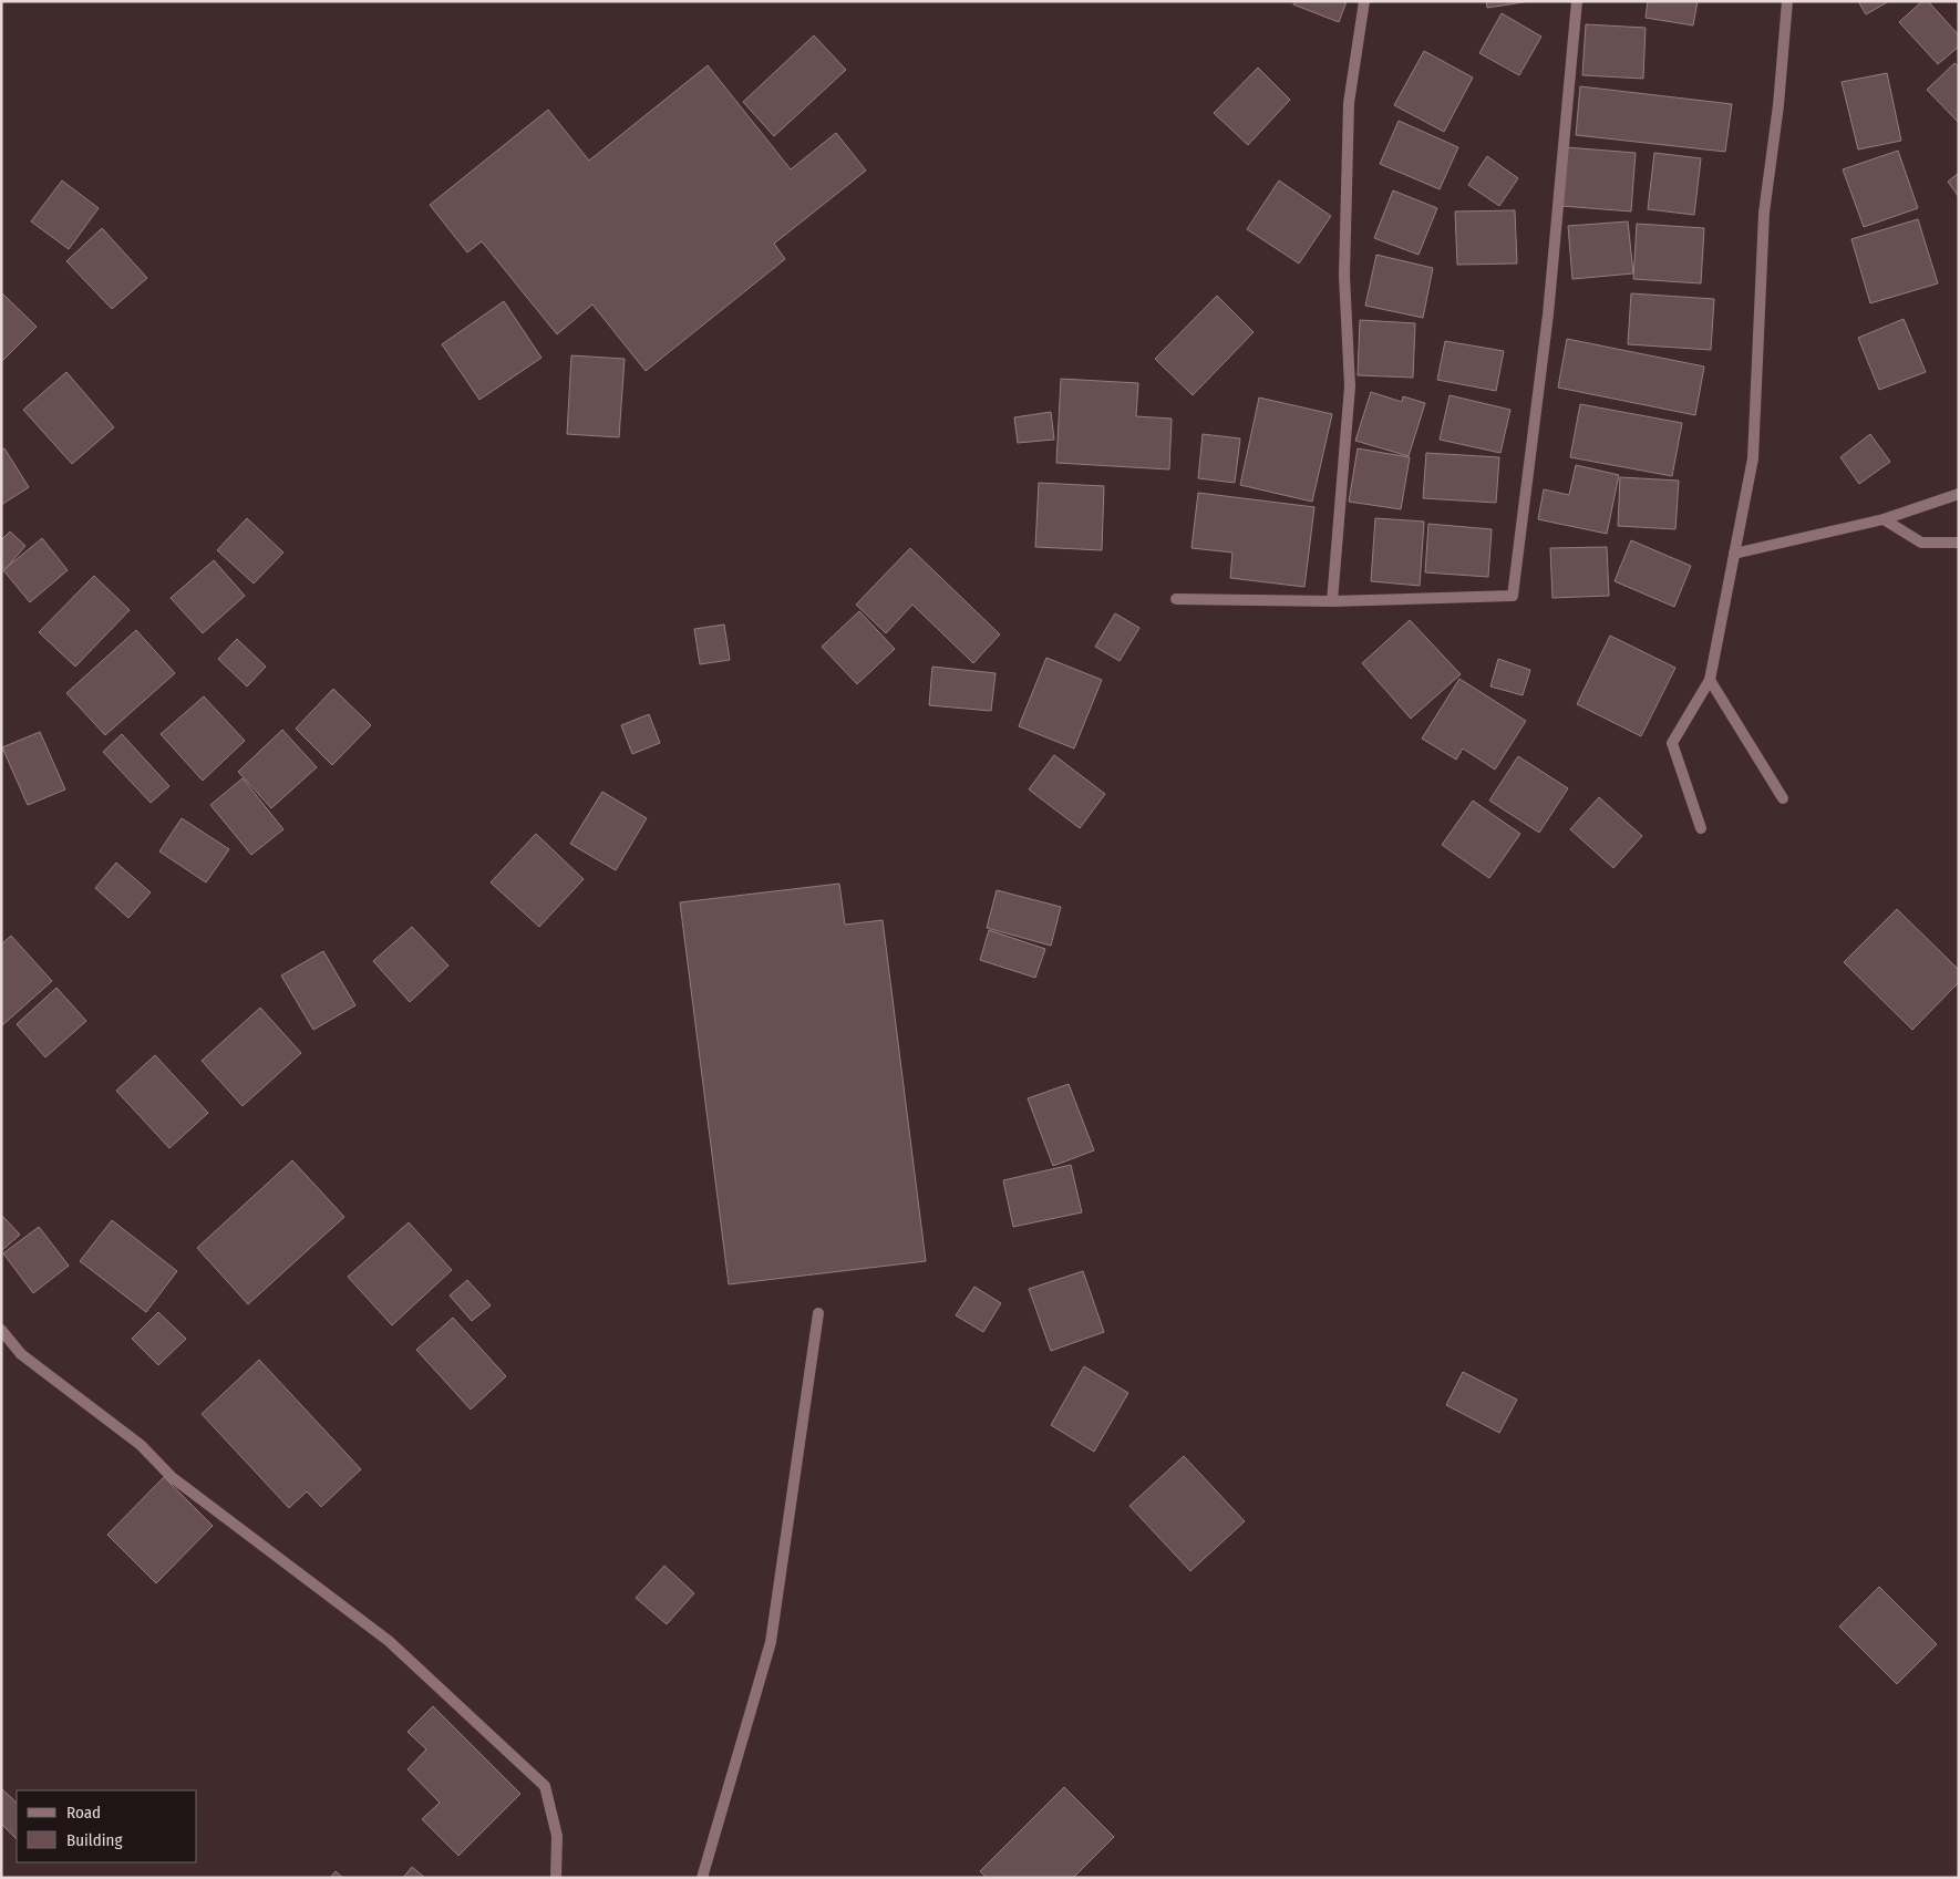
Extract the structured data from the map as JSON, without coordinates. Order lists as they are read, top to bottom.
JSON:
{
  "legend": ["Road", "Building"]
}
